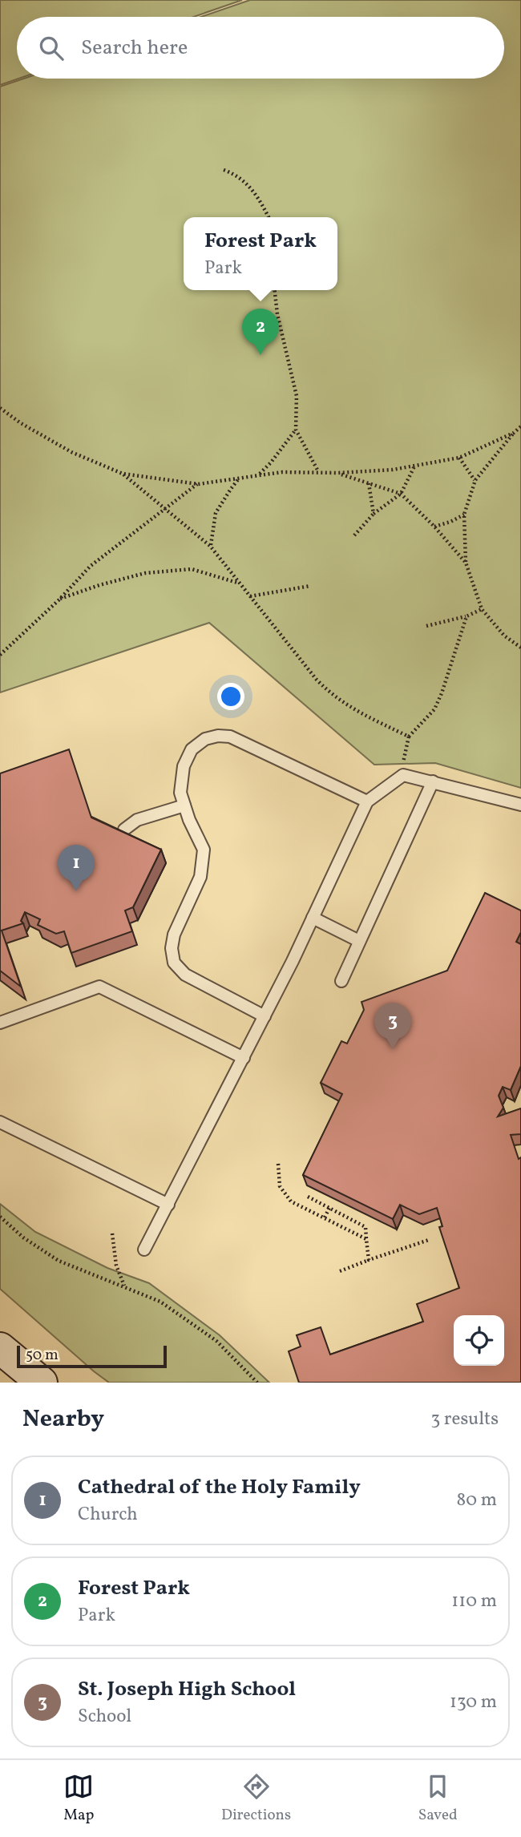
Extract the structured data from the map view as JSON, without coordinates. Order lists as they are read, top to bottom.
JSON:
{
  "scale_bar": "50 m",
  "page": {
    "search": "Search here",
    "popup": ["Forest Park", "Park"],
    "pins": ["2", "1", "3"],
    "scale": "50 m",
    "heading": ["Nearby", "3 results"],
    "list": [
      {
        "mark": "1",
        "name": "Cathedral of the Holy Family",
        "note": "Church",
        "value": "80 m"
      },
      {
        "mark": "2",
        "name": "Forest Park",
        "note": "Park",
        "value": "110 m"
      },
      {
        "mark": "3",
        "name": "St. Joseph High School",
        "note": "School",
        "value": "130 m"
      }
    ],
    "nav": ["Map", "Directions", "Saved"]
  }
}
